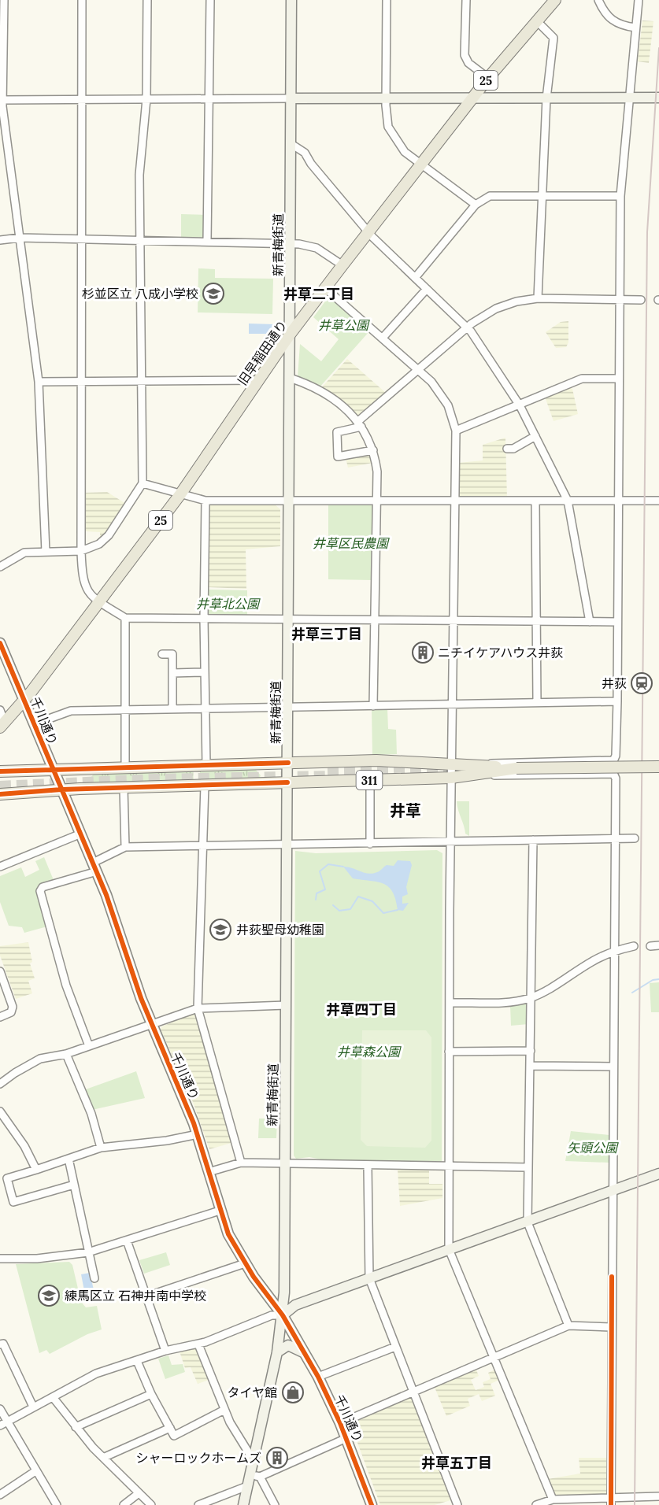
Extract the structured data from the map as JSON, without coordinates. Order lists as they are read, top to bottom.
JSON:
{
  "streets": {
    "main road": [
      "25",
      "新青梅街道",
      "旧早稲田通り",
      "千川通り",
      "311"
    ]
  },
  "crossings": [
    ["新青梅街道", "旧早稲田通り"],
    ["新青梅街道", "千川通り"],
    ["新青梅街道", "311"],
    ["旧早稲田通り", "千川通り"],
    ["千川通り", "311"]
  ],
  "districts": [
    "井草二丁目",
    "井草三丁目",
    "井草",
    "井草四丁目",
    "井草五丁目"
  ],
  "parks": [
    "井草公園",
    "井草区民農園",
    "井草北公園",
    "井草森公園",
    "矢頭公園"
  ],
  "places": {
    "school or university": ["杉並区立 八成小学校", "井荻聖母幼稚園", "練馬区立 石神井南中学校"],
    "building": ["ニチイケアハウス井荻", "シャーロックホームズ"],
    "station": ["井荻"],
    "shop": ["タイヤ館"]
  }
}
